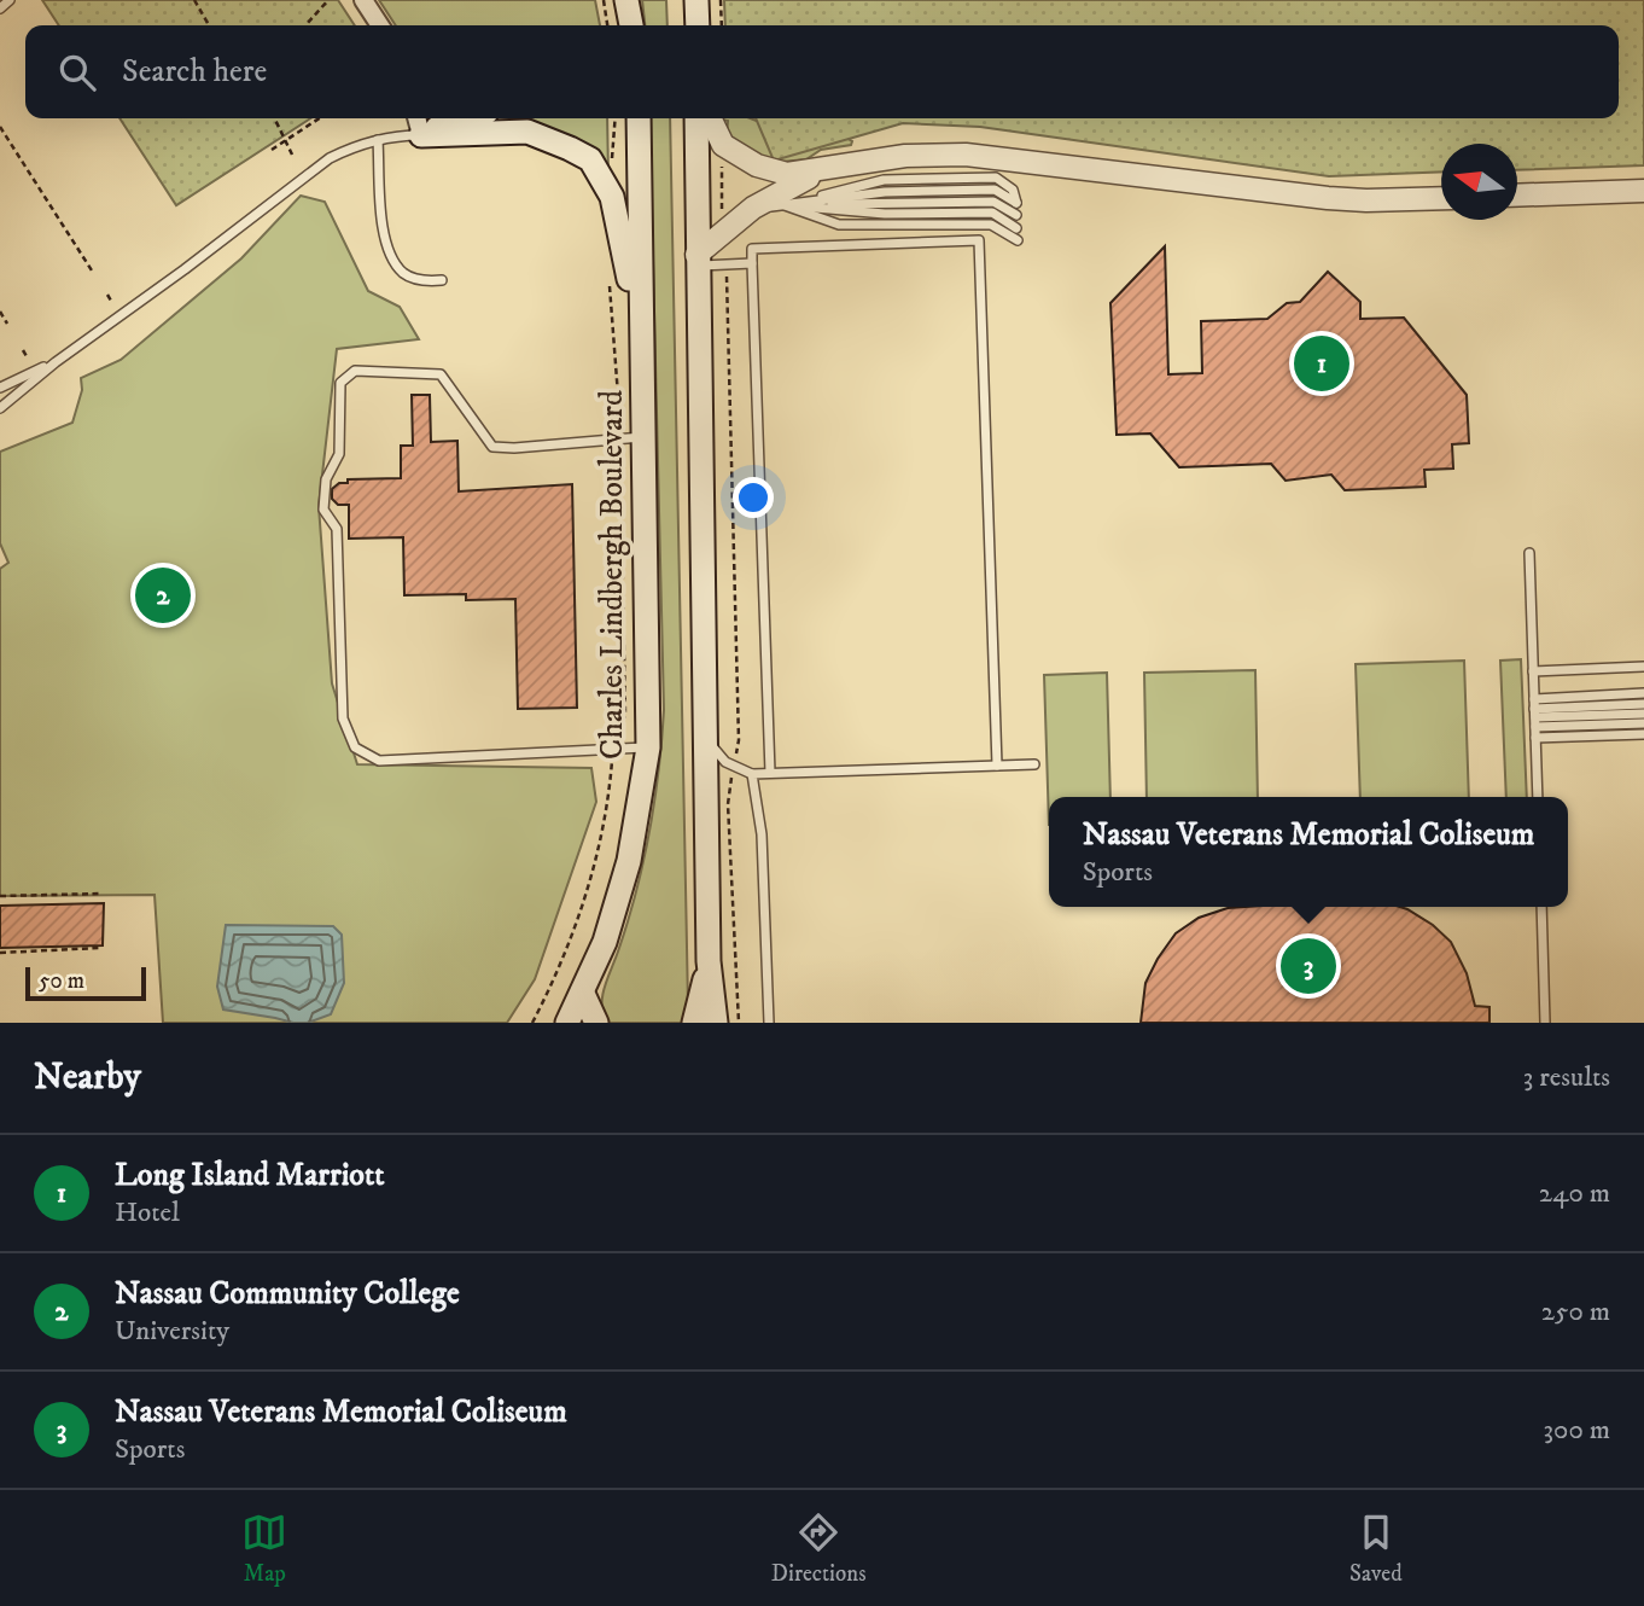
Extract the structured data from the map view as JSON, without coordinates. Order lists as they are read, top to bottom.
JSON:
{
  "streets": {
    "main road": ["Charles Lindbergh Boulevard"]
  },
  "scale_bar": "50 m",
  "north": "left",
  "page": {
    "search": "Search here",
    "pins": ["1", "2", "3"],
    "popup": ["Nassau Veterans Memorial Coliseum", "Sports"],
    "scale": "50 m",
    "heading": ["Nearby", "3 results"],
    "list": [
      {
        "mark": "1",
        "name": "Long Island Marriott",
        "note": "Hotel",
        "value": "240 m"
      },
      {
        "mark": "2",
        "name": "Nassau Community College",
        "note": "University",
        "value": "250 m"
      },
      {
        "mark": "3",
        "name": "Nassau Veterans Memorial Coliseum",
        "note": "Sports",
        "value": "300 m"
      }
    ],
    "nav": ["Map", "Directions", "Saved"]
  }
}
